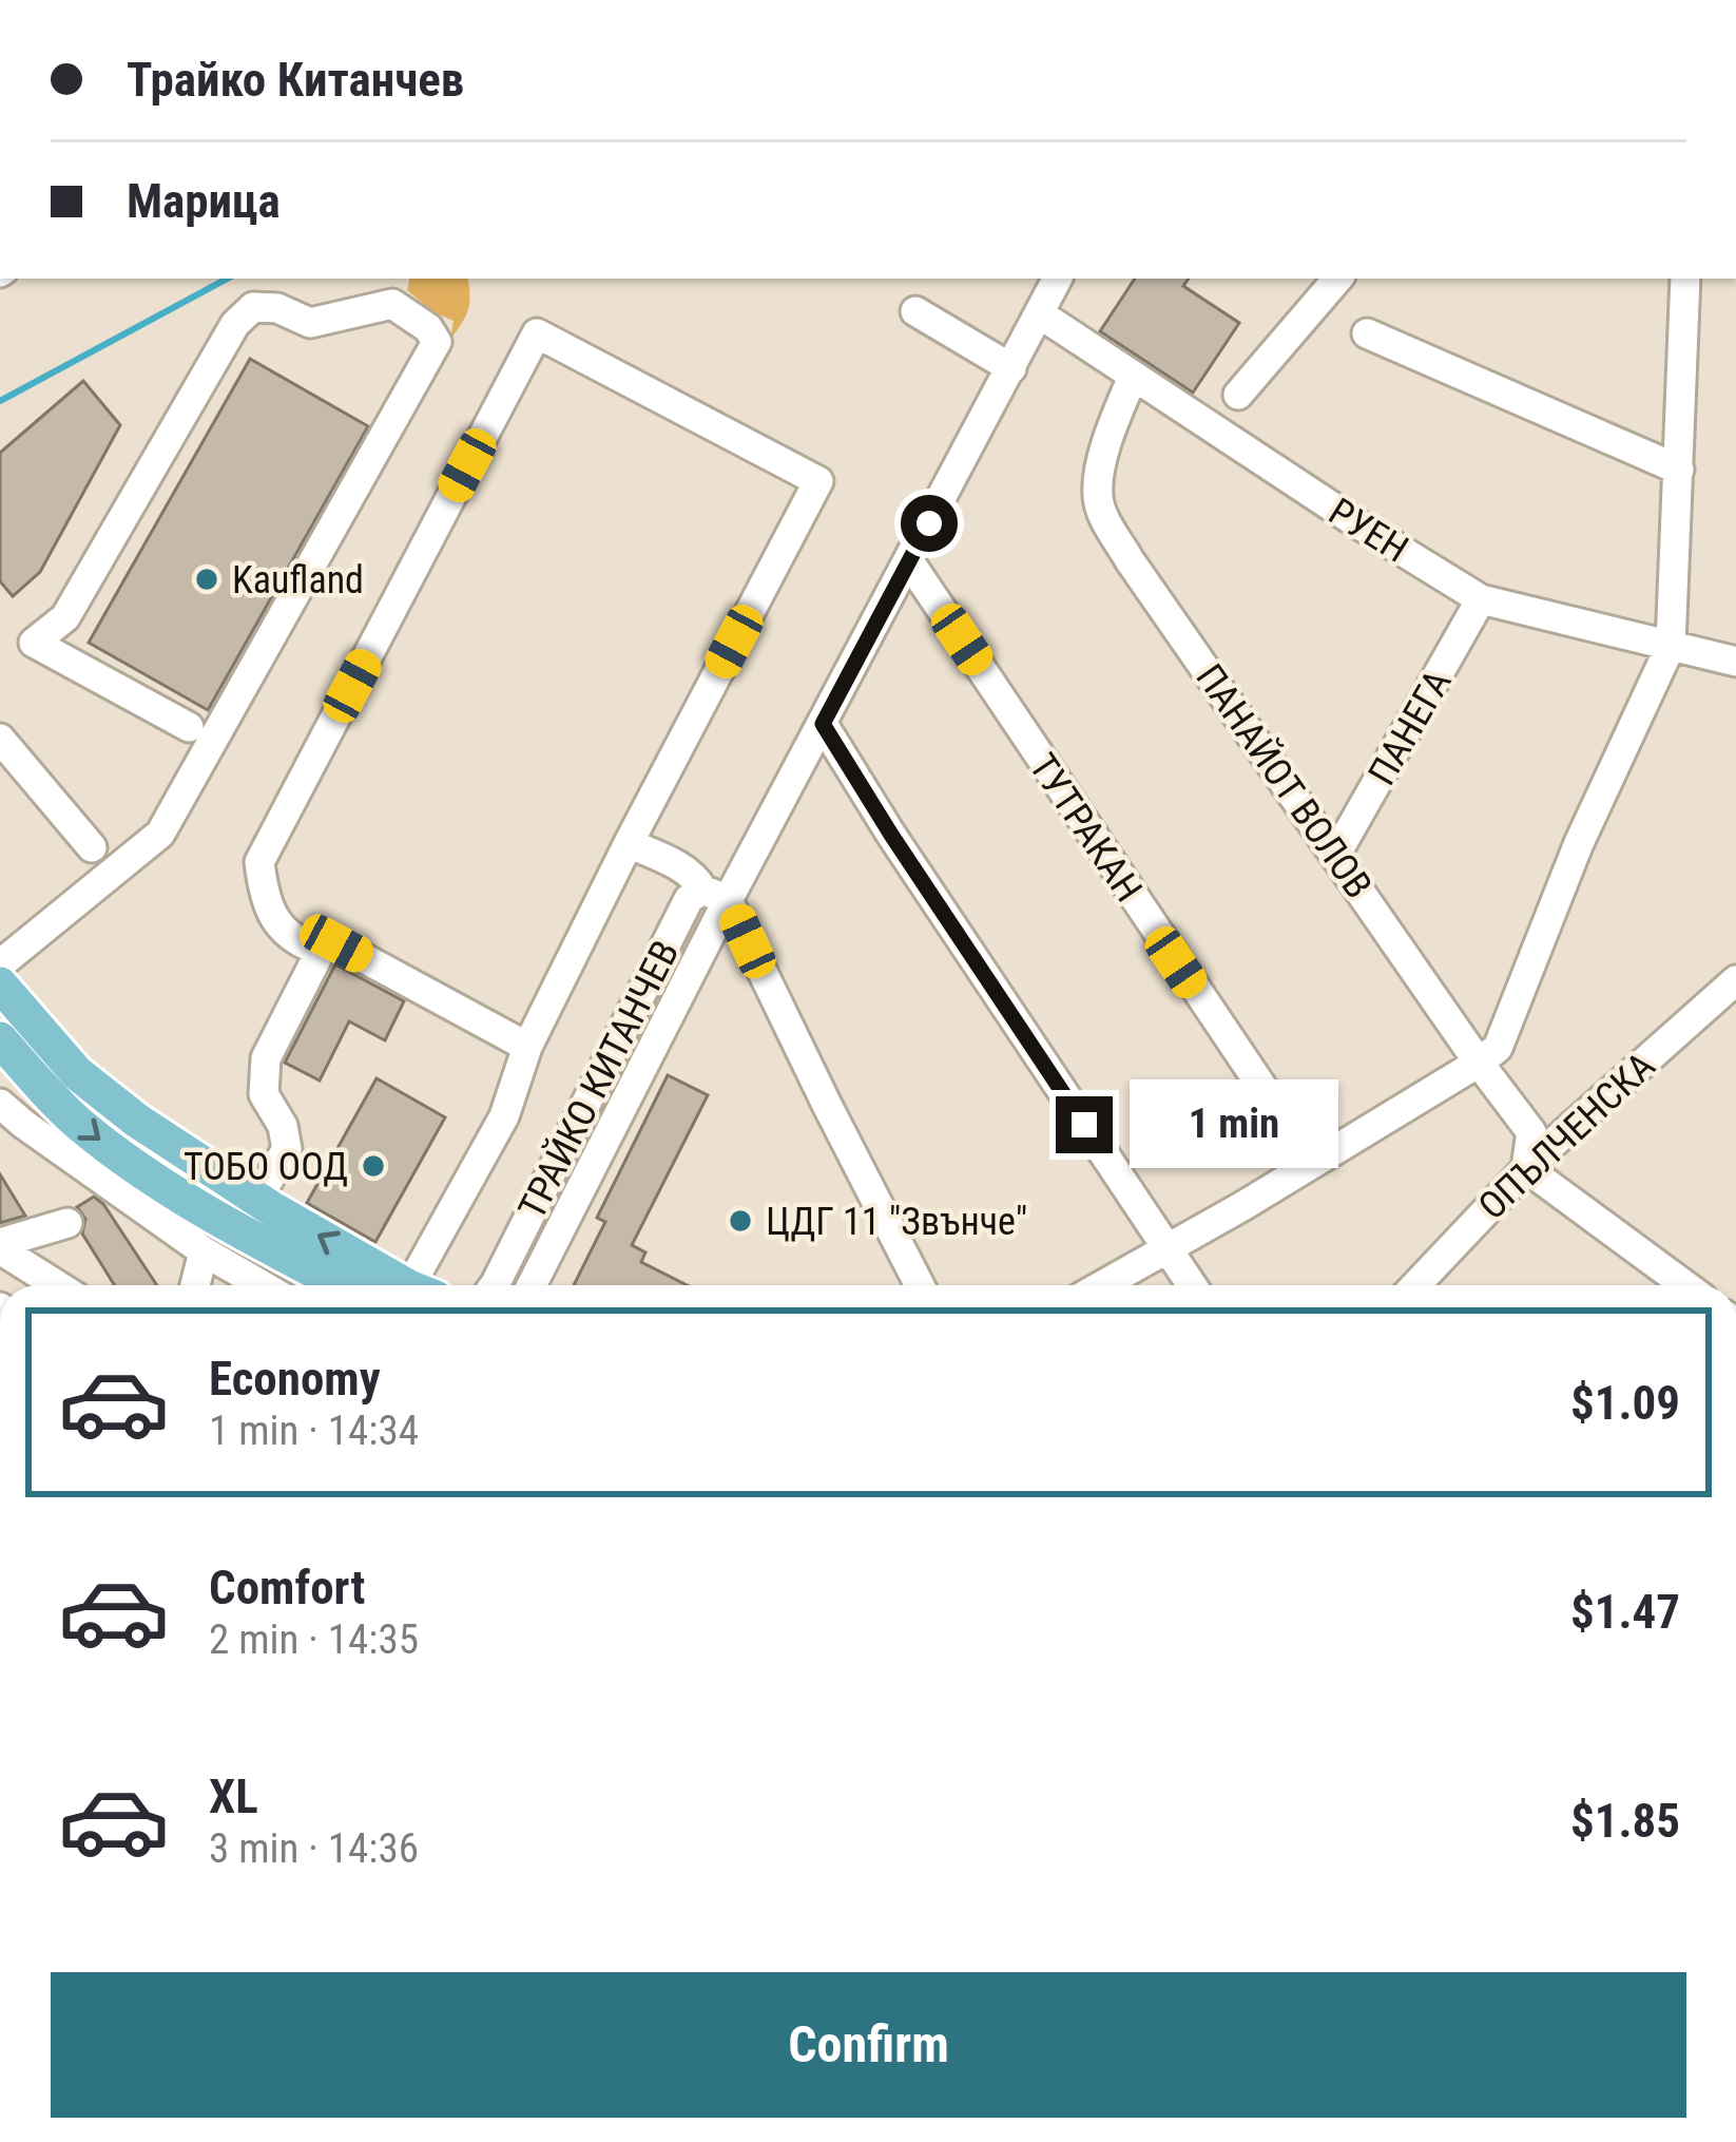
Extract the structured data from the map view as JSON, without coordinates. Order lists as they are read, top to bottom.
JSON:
{
  "streets": {
    "street": [
      "РУЕН",
      "ПАНЕГА",
      "ПАНАЙОТ ВОЛОВ",
      "ТУТРАКАН",
      "ТРАЙКО КИТАНЧЕВ",
      "ОПЪЛЧЕНСКА"
    ]
  },
  "crossings": [
    ["РУЕН", "ПАНЕГА"],
    ["РУЕН", "ПАНАЙОТ ВОЛОВ"],
    ["РУЕН", "ТРАЙКО КИТАНЧЕВ"],
    ["ПАНЕГА", "ПАНАЙОТ ВОЛОВ"],
    ["ПАНАЙОТ ВОЛОВ", "ОПЪЛЧЕНСКА"],
    ["ТУТРАКАН", "ТРАЙКО КИТАНЧЕВ"]
  ],
  "places": ["Kaufland", "ТОБО ООД", "ЦДГ 11 \"Звънче\""],
  "page": {
    "banner": ["Трайко Китанчев", "Марица"],
    "bubble": "1 min",
    "list": [
      {
        "name": "Economy",
        "note": "1 min · 14:34",
        "value": "$1.09"
      },
      {
        "name": "Comfort",
        "note": "2 min · 14:35",
        "value": "$1.47"
      },
      {
        "name": "XL",
        "note": "3 min · 14:36",
        "value": "$1.85"
      }
    ],
    "buttons": "Confirm"
  }
}
